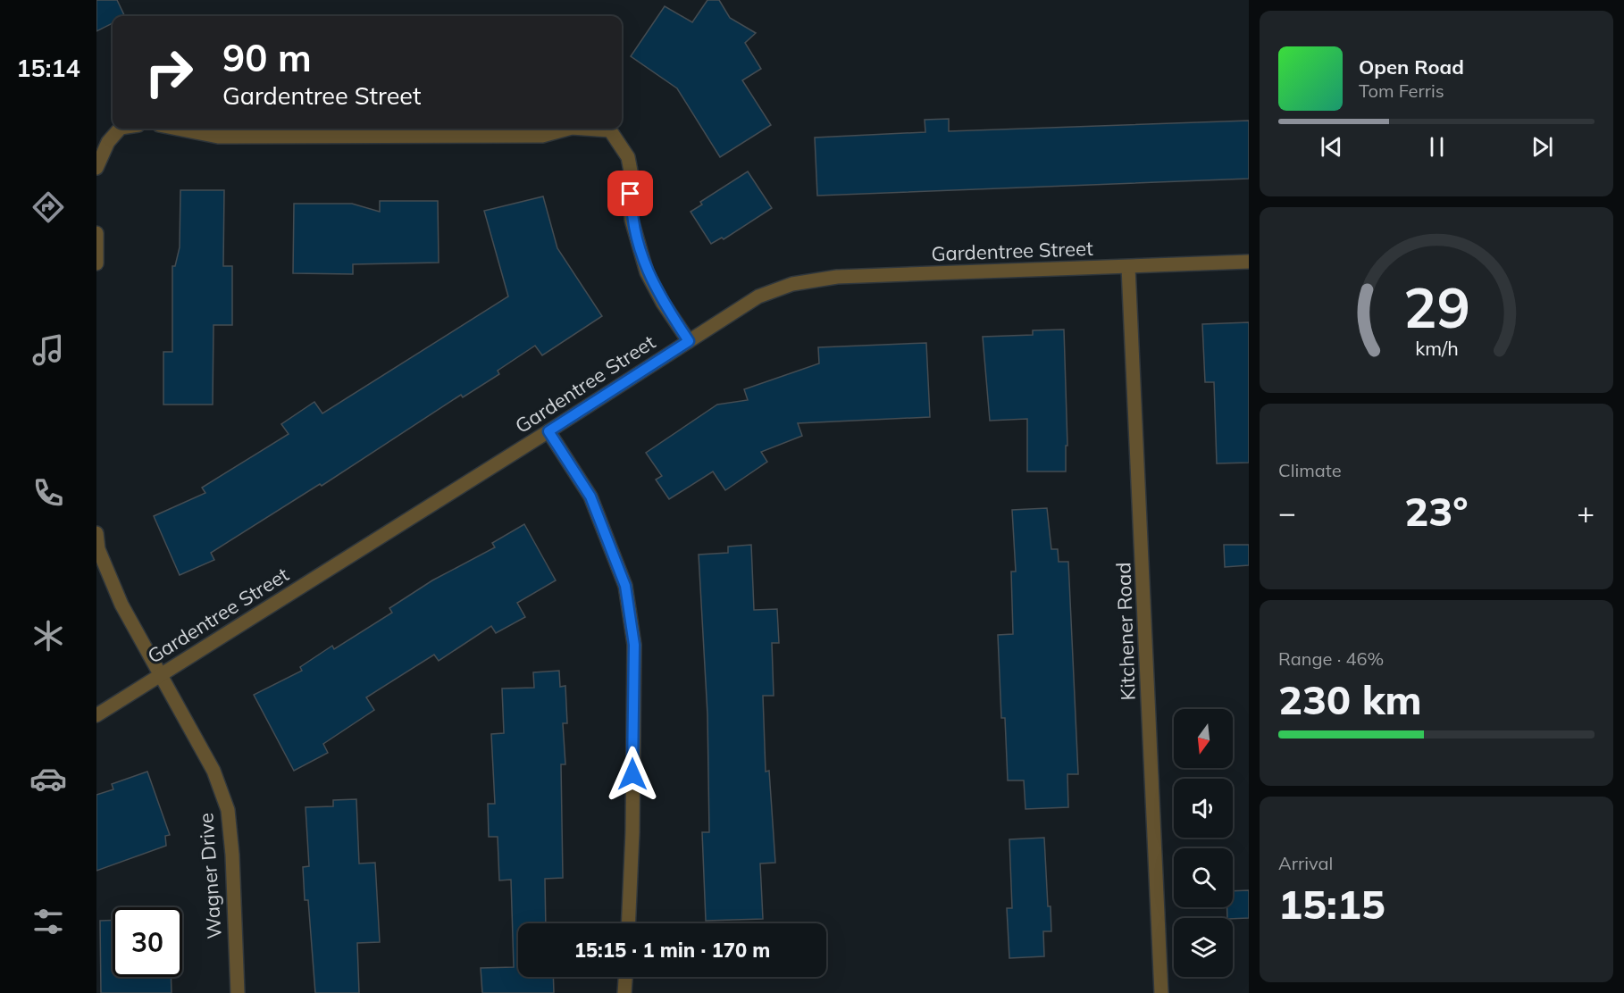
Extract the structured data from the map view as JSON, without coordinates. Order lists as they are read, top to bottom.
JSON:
{
  "streets": {
    "street": ["Gardentree Street", "Kitchener Road", "Wagner Drive"]
  },
  "crossings": [
    ["Gardentree Street", "Kitchener Road"],
    ["Gardentree Street", "Wagner Drive"]
  ],
  "north": "bottom",
  "page": {
    "tabs": "15:14",
    "turn": ["90 m", "Gardentree Street"],
    "song": ["Open Road", "Tom Ferris"],
    "tile": [
      "Climate",
      ["Range · 46%", "230 km"],
      ["Arrival", "15:15"]
    ],
    "heat": ["−", "23°", "+"],
    "limit": "30",
    "trip": "15:15 · 1 min · 170 m",
    "gauge": ["29", "km/h"]
  }
}
